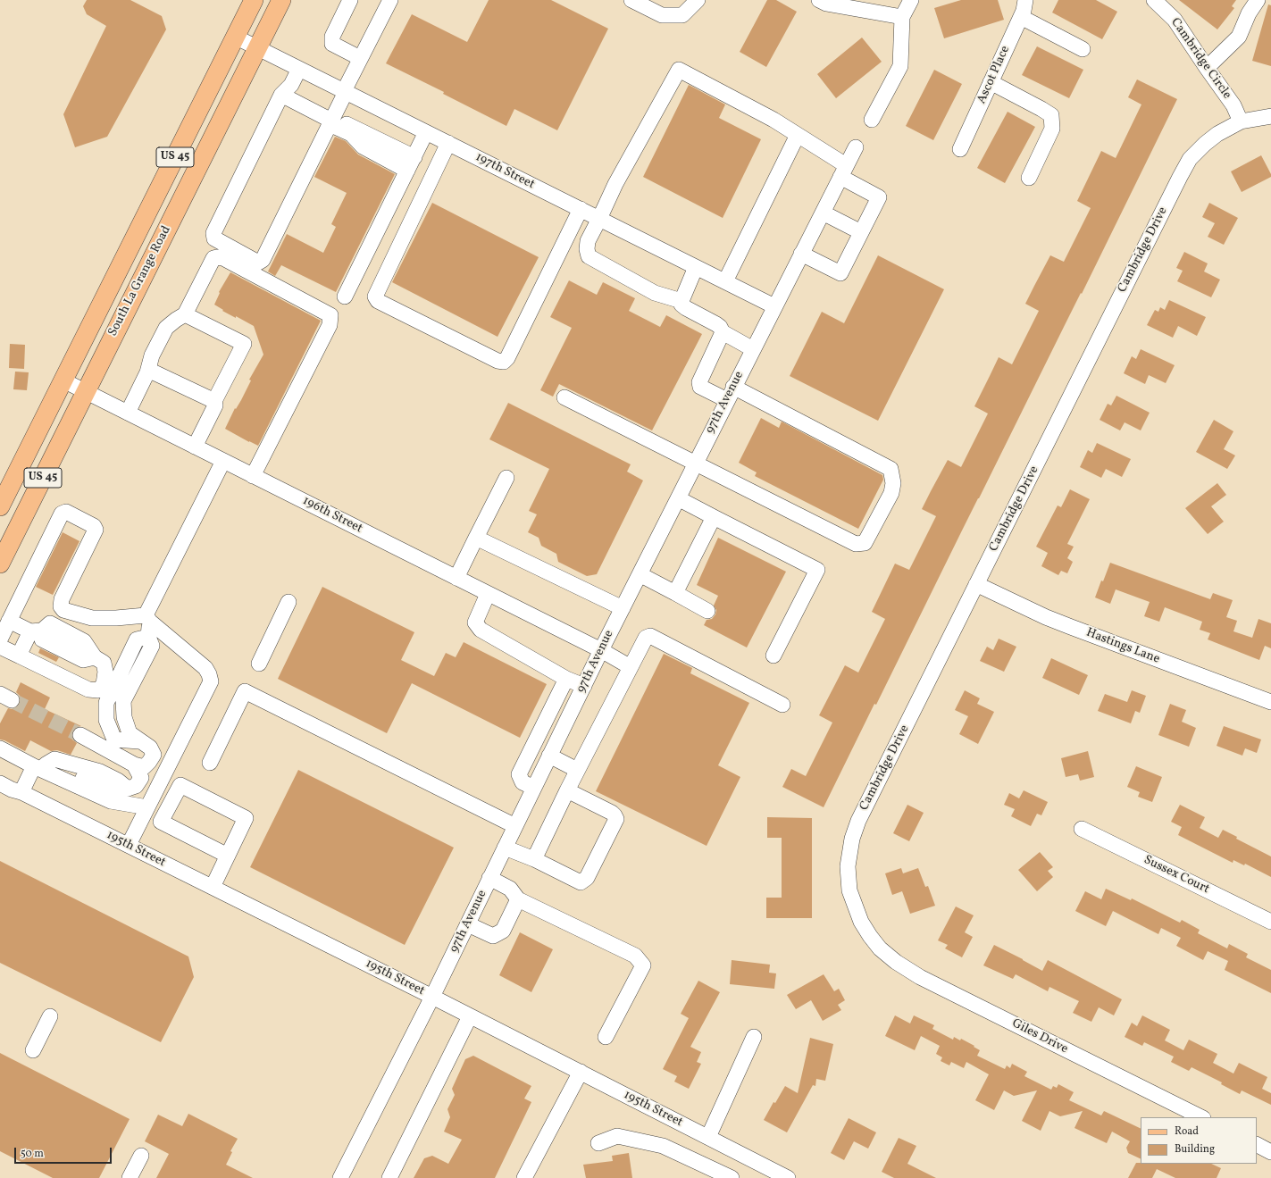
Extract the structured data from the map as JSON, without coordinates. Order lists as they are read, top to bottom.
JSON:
{
  "streets": {
    "main road": ["US 45", "South La Grange Road"],
    "street": [
      "Cambridge Circle",
      "Ascot Place",
      "197th Street",
      "Cambridge Drive",
      "97th Avenue",
      "196th Street",
      "Hastings Lane",
      "195th Street",
      "Sussex Court",
      "Giles Drive"
    ]
  },
  "crossings": [
    ["Cambridge Circle", "Cambridge Drive"],
    ["197th Street", "South La Grange Road"],
    ["197th Street", "97th Avenue"],
    ["Cambridge Drive", "Hastings Lane"],
    ["Cambridge Drive", "Giles Drive"],
    ["South La Grange Road", "196th Street"],
    ["97th Avenue", "196th Street"],
    ["97th Avenue", "195th Street"]
  ],
  "legend": ["Road", "Building"],
  "scale_bar": "50 m"
}
